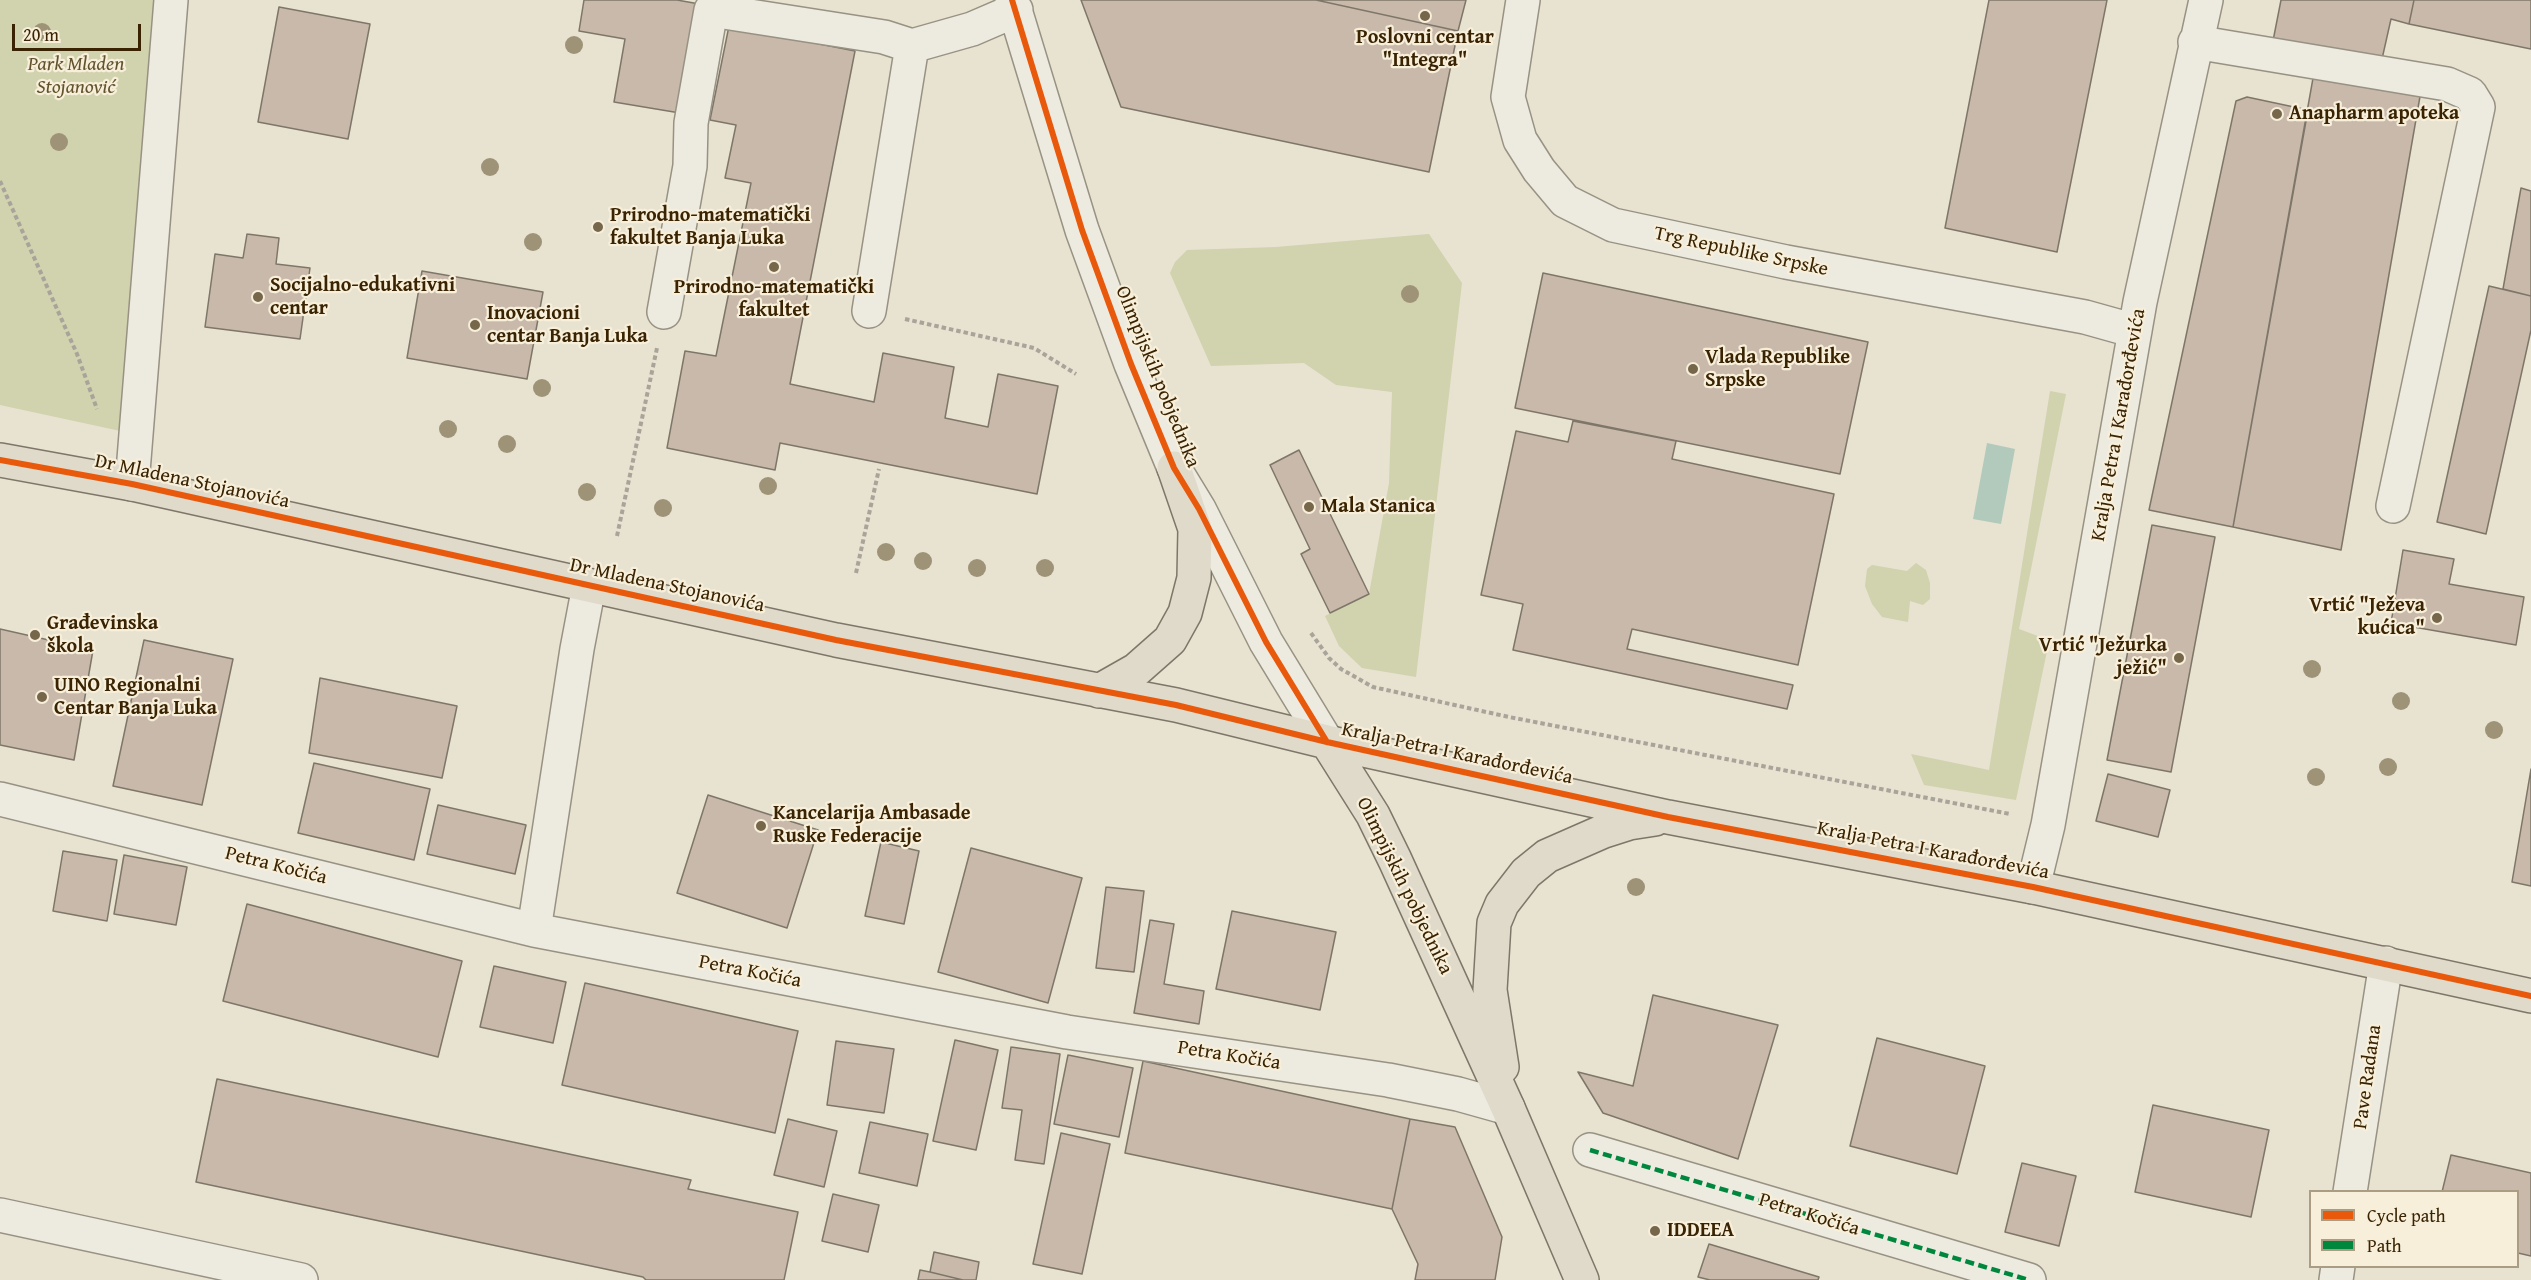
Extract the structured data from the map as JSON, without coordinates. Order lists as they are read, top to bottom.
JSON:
{
  "streets": {
    "main road": ["Olimpijskih pobjednika", "Kralja Petra I Karađorđevića", "Dr Mladena Stojanovića"],
    "street": ["Trg Republike Srpske", "Petra Kočića", "Pave Radana"]
  },
  "crossings": [
    ["Trg Republike Srpske", "Kralja Petra I Karađorđevića"],
    ["Olimpijskih pobjednika", "Kralja Petra I Karađorđevića"],
    ["Olimpijskih pobjednika", "Dr Mladena Stojanovića"],
    ["Olimpijskih pobjednika", "Petra Kočića"],
    ["Kralja Petra I Karađorđevića", "Dr Mladena Stojanovića"],
    ["Kralja Petra I Karađorđevića", "Pave Radana"]
  ],
  "parks": ["Park Mladen Stojanović"],
  "places": [
    "Poslovni centar \"Integra\"",
    "Anapharm apoteka",
    "Prirodno-matematički fakultet Banja Luka",
    "Prirodno-matematički fakultet",
    "Socijalno-edukativni centar",
    "Inovacioni centar Banja Luka",
    "Vlada Republike Srpske",
    "Mala Stanica",
    "Vrtić \"Ježeva kućica\"",
    "Građevinska škola",
    "Vrtić \"Ježurka ježić\"",
    "UINO Regionalni Centar Banja Luka",
    "Kancelarija Ambasade Ruske Federacije",
    "IDDEEA"
  ],
  "legend": ["Cycle path", "Path"],
  "scale_bar": "20 m"
}
